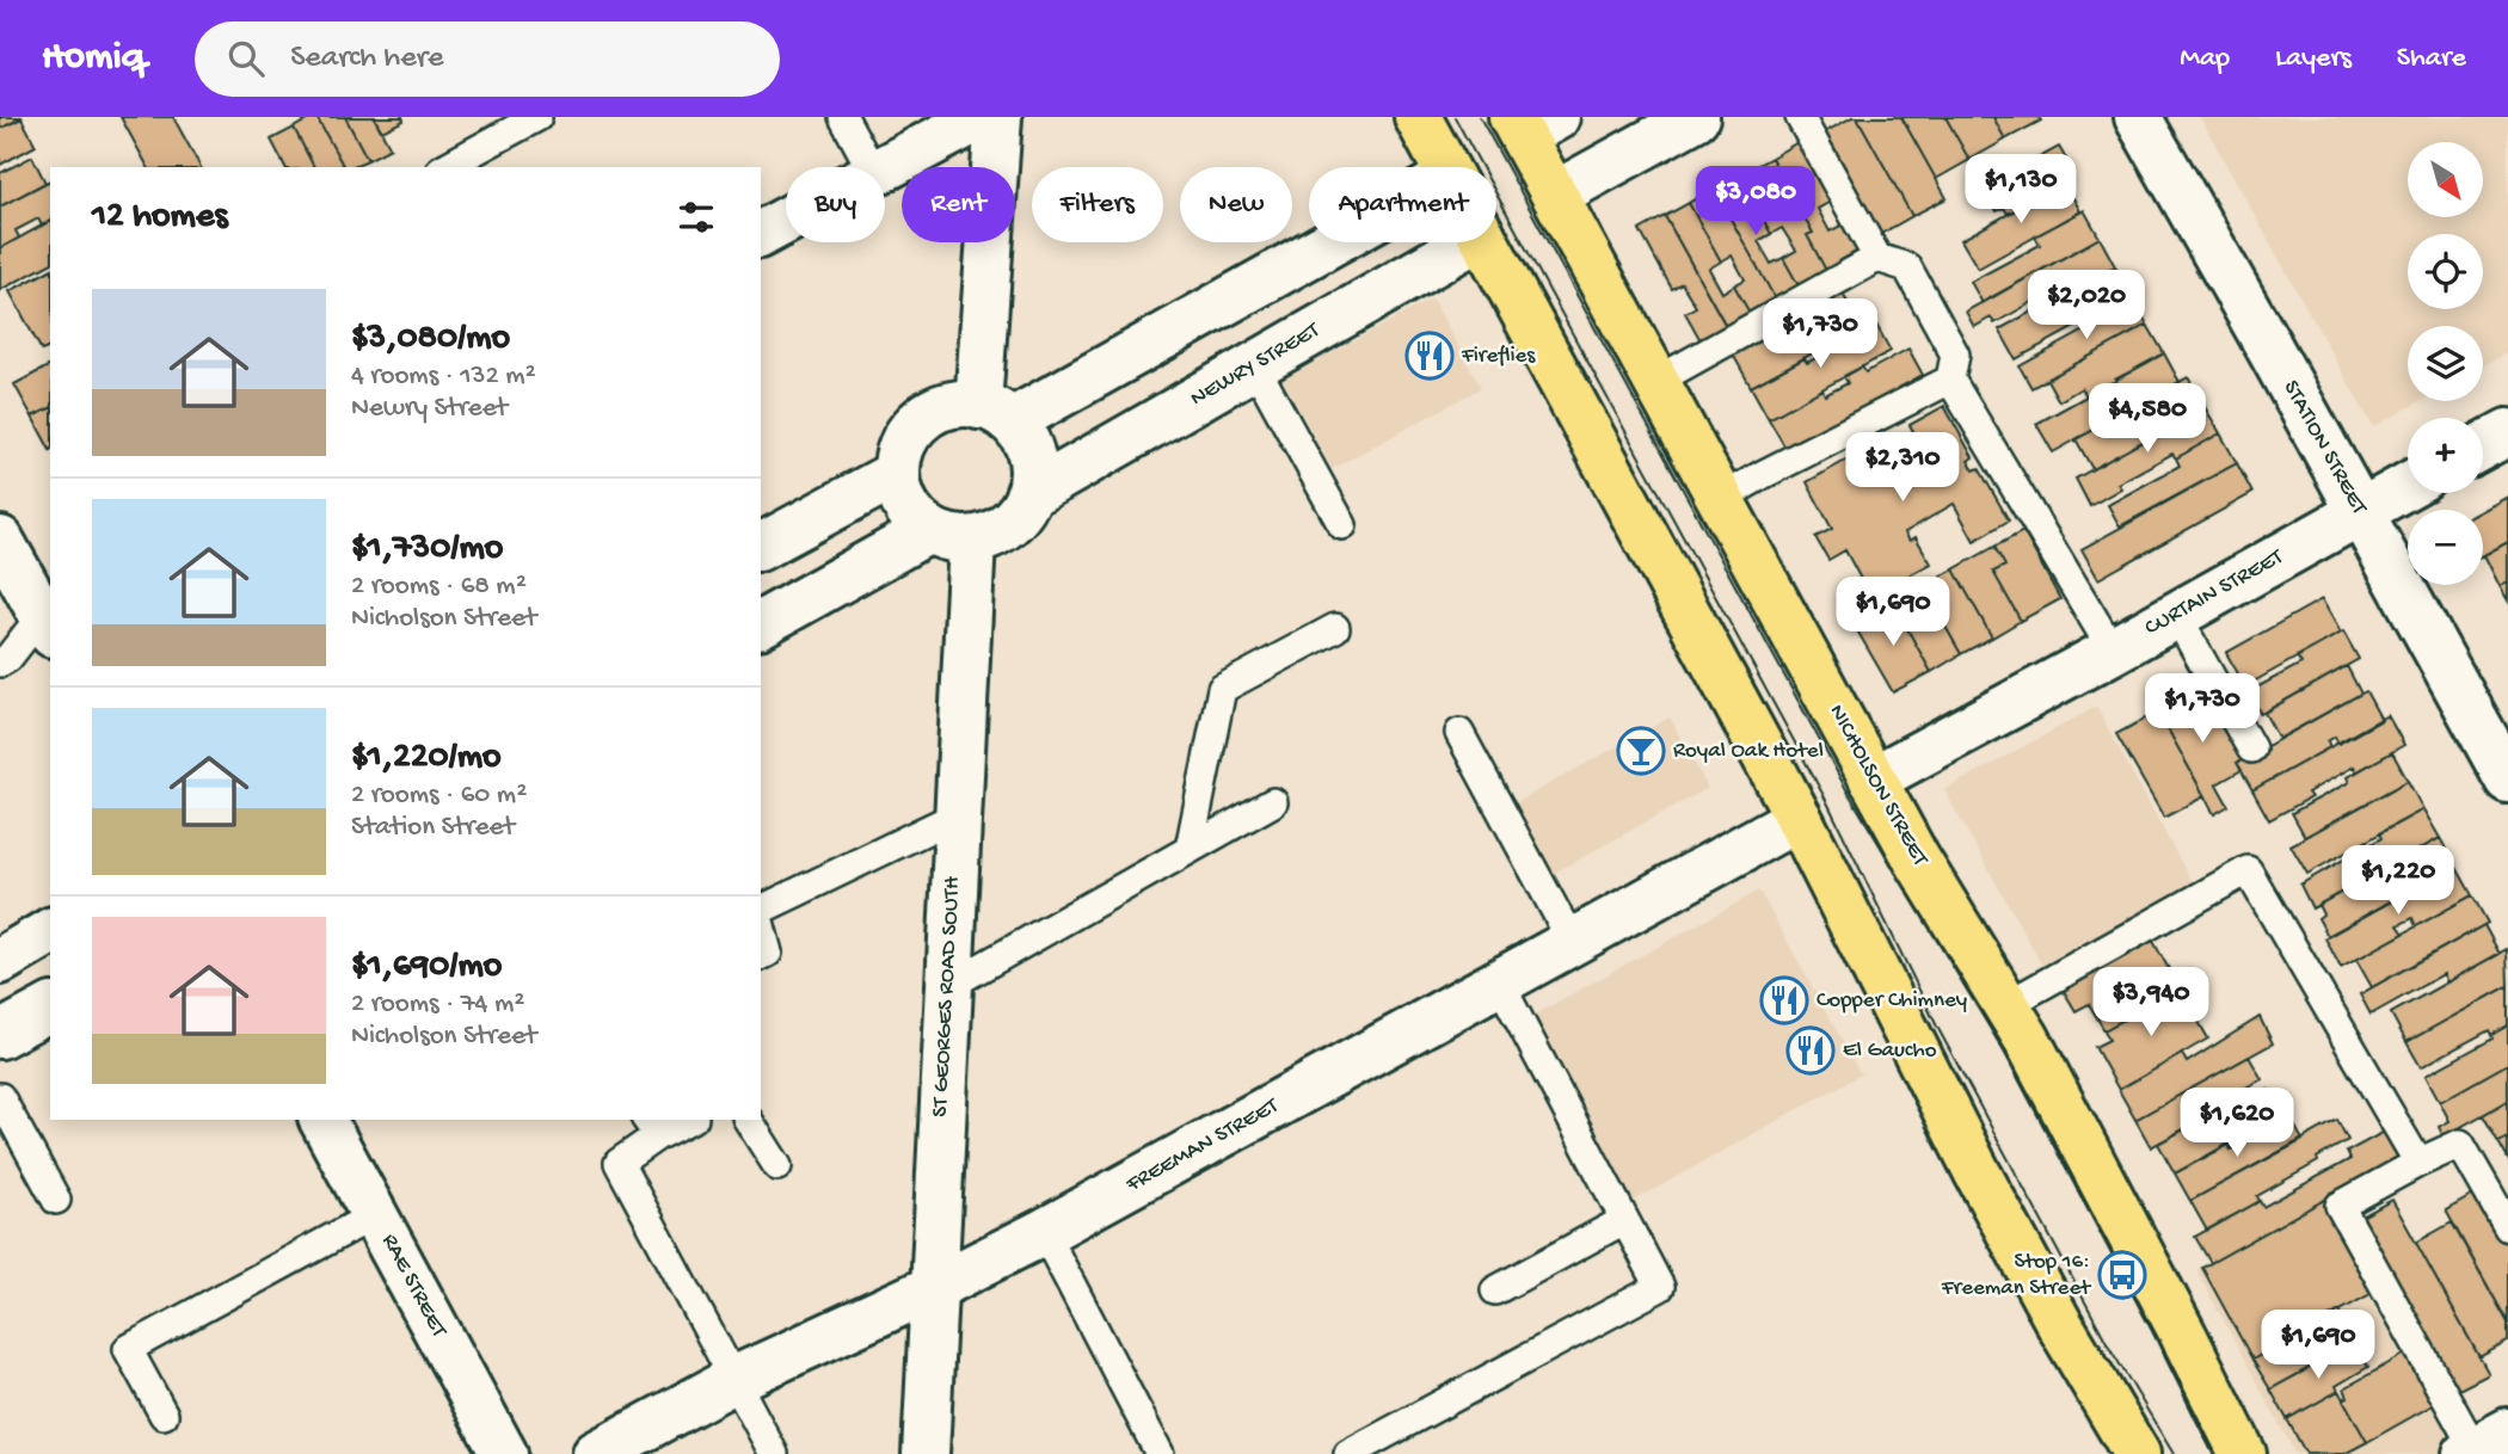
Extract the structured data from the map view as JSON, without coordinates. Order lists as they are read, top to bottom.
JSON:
{
  "streets": {
    "main road": ["NICHOLSON STREET"],
    "street": [
      "NEWRY STREET",
      "STATION STREET",
      "CURTAIN STREET",
      "ST GEORGES ROAD SOUTH",
      "FREEMAN STREET",
      "RAE STREET"
    ]
  },
  "crossings": [
    ["NEWRY STREET", "ST GEORGES ROAD SOUTH"],
    ["STATION STREET", "CURTAIN STREET"],
    ["CURTAIN STREET", "NICHOLSON STREET"],
    ["ST GEORGES ROAD SOUTH", "FREEMAN STREET"]
  ],
  "places": {
    "restaurant": ["Fireflies", "Copper Chimney", "El Gaucho"],
    "bar": ["Royal Oak Hotel"],
    "bus stop": ["Stop 16: Freeman Street"]
  },
  "north": "bottom right",
  "page": {
    "header": "Homiq",
    "search": "Search here",
    "nav": ["Map", "Layers", "Share"],
    "map_buttons": ["+", "−"],
    "price": [
      "$1,130",
      "$3,080",
      "$2,020",
      "$1,730",
      "$4,580",
      "$2,310",
      "$1,690",
      "$1,730",
      "$1,220",
      "$3,940",
      "$1,620",
      "$1,690"
    ],
    "chip": [
      "Buy",
      "Rent",
      "Filters",
      "New",
      "Apartment"
    ],
    "heading": "12 homes",
    "list": [
      {
        "name": "$3,080/mo",
        "note": "4 rooms · 132 m² · Newry Street"
      },
      {
        "name": "$1,730/mo",
        "note": "2 rooms · 68 m² · Nicholson Street"
      },
      {
        "name": "$1,220/mo",
        "note": "2 rooms · 60 m² · Station Street"
      },
      {
        "name": "$1,690/mo",
        "note": "2 rooms · 74 m² · Nicholson Street"
      }
    ]
  }
}
